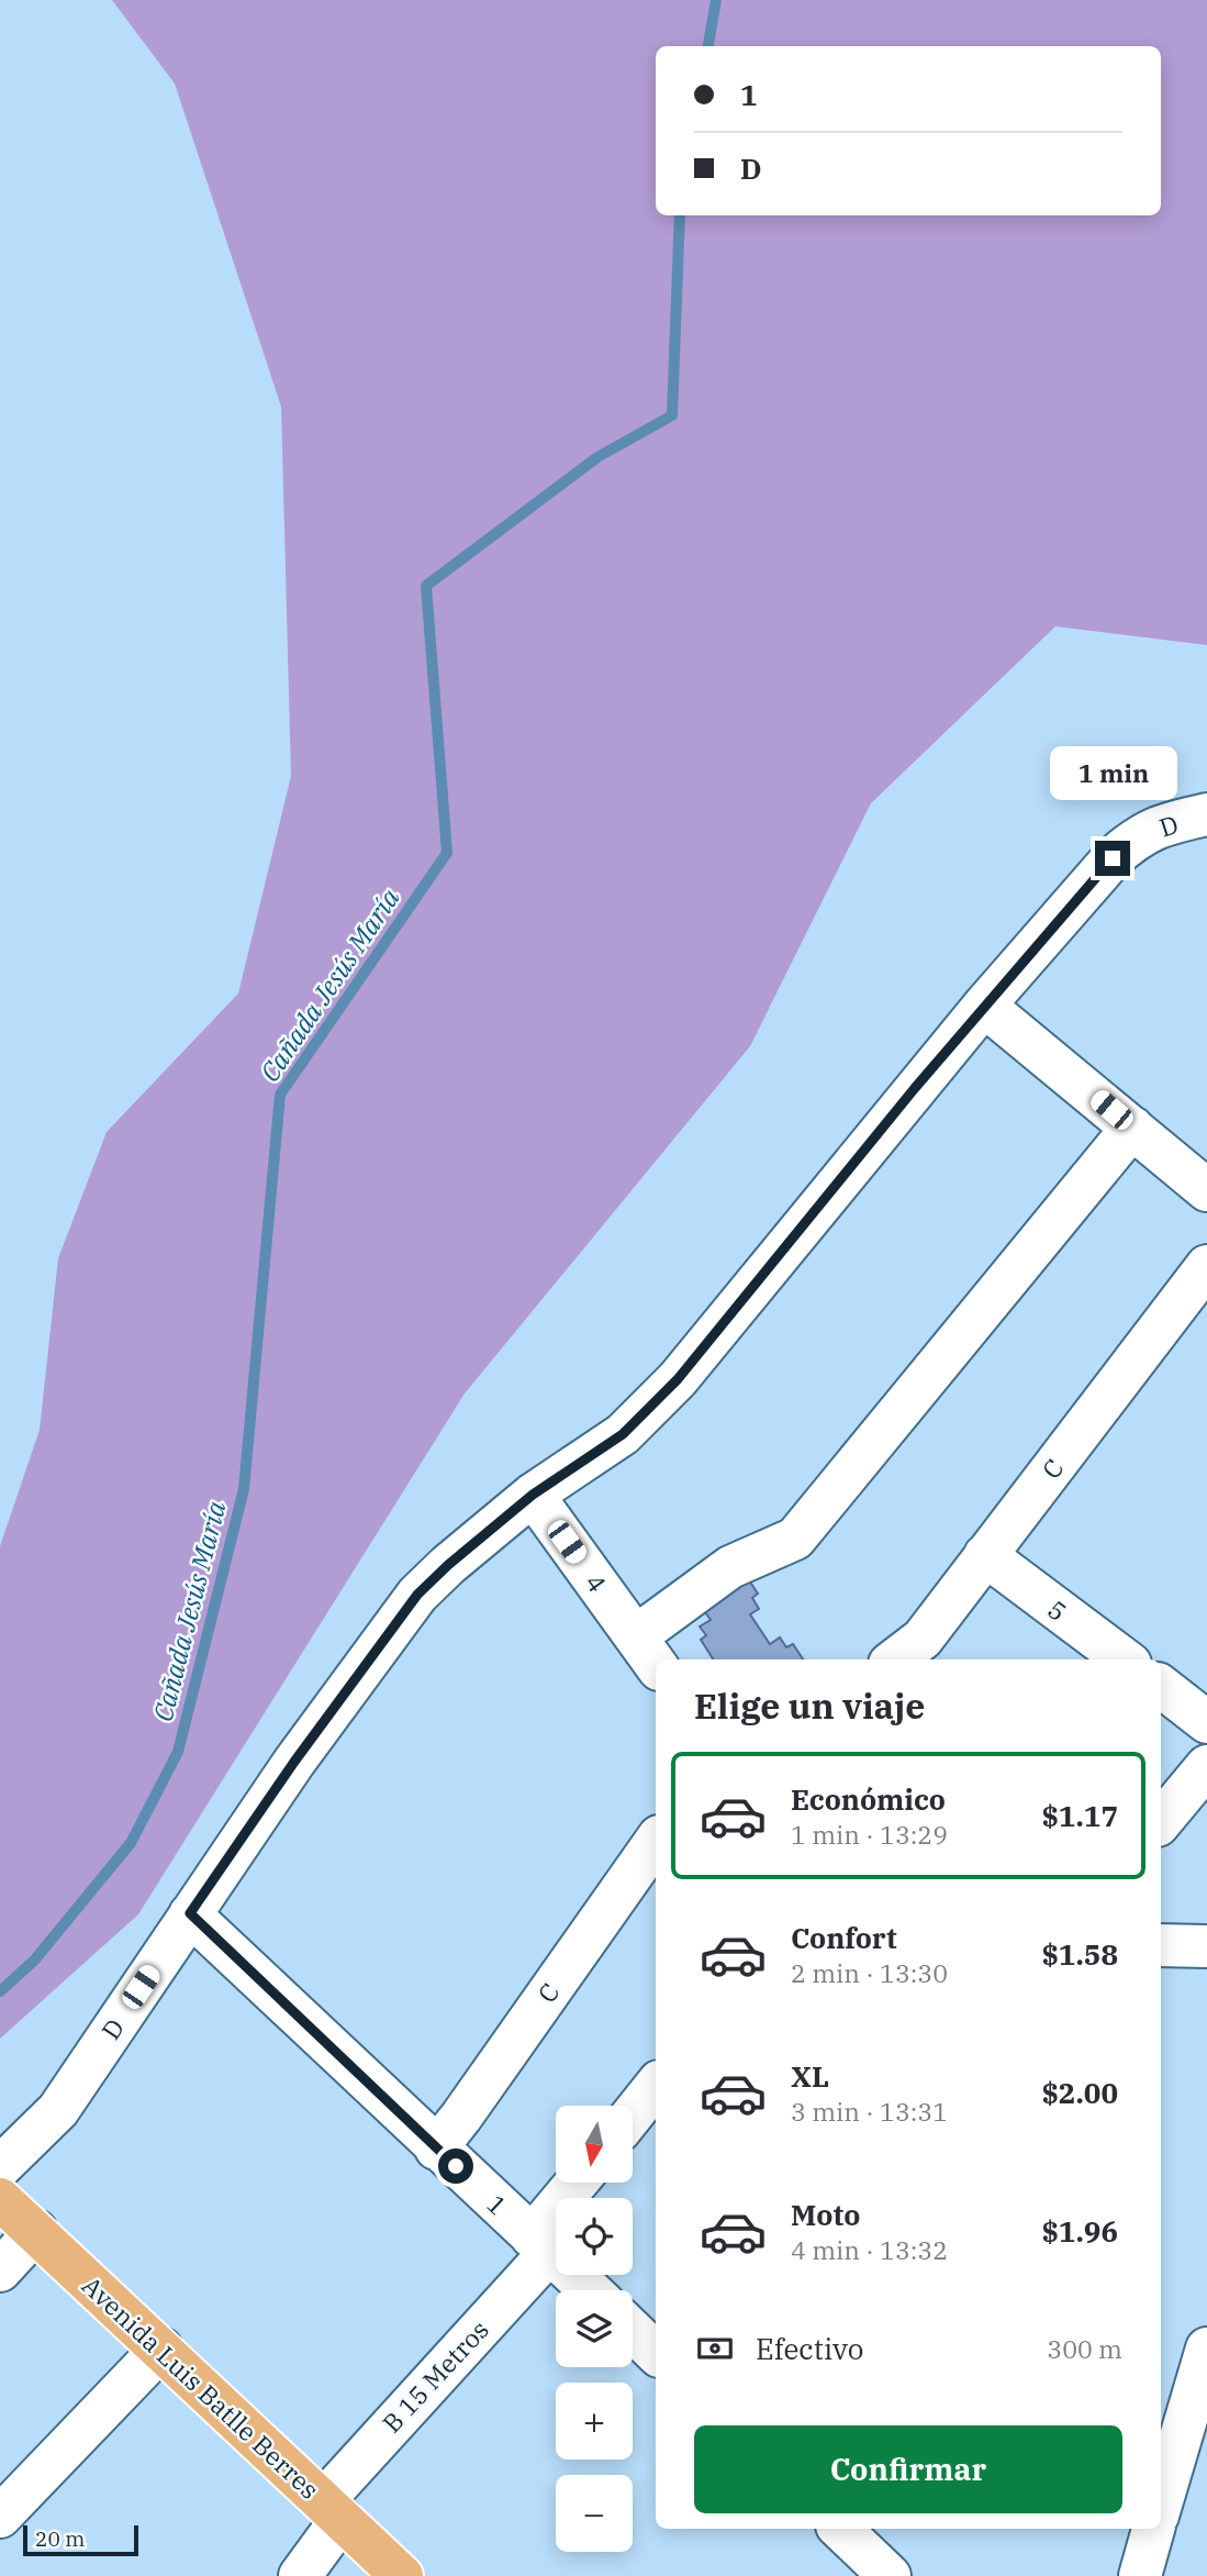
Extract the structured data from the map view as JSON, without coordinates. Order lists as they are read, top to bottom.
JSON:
{
  "streets": {
    "main road": ["Avenida Luis Batlle Berres"],
    "street": [
      "D",
      "C",
      "4",
      "5",
      "1",
      "B 15 Metros"
    ]
  },
  "crossings": [
    ["D", "4"],
    ["D", "1"],
    ["C", "5"],
    ["C", "1"],
    ["1", "B 15 Metros"],
    ["B 15 Metros", "Avenida Luis Batlle Berres"]
  ],
  "water": ["Cañada Jesús María"],
  "scale_bar": "20 m",
  "north": "bottom",
  "page": {
    "banner": ["1", "D"],
    "bubble": "1 min",
    "heading": "Elige un viaje",
    "list": [
      {
        "name": "Económico",
        "note": "1 min · 13:29",
        "value": "$1.17"
      },
      {
        "name": "Confort",
        "note": "2 min · 13:30",
        "value": "$1.58"
      },
      {
        "name": "XL",
        "note": "3 min · 13:31",
        "value": "$2.00"
      },
      {
        "name": "Moto",
        "note": "4 min · 13:32",
        "value": "$1.96"
      }
    ],
    "map_buttons": ["+", "−"],
    "pay": ["Efectivo", "300 m"],
    "buttons": "Confirmar",
    "scale": "20 m"
  }
}
